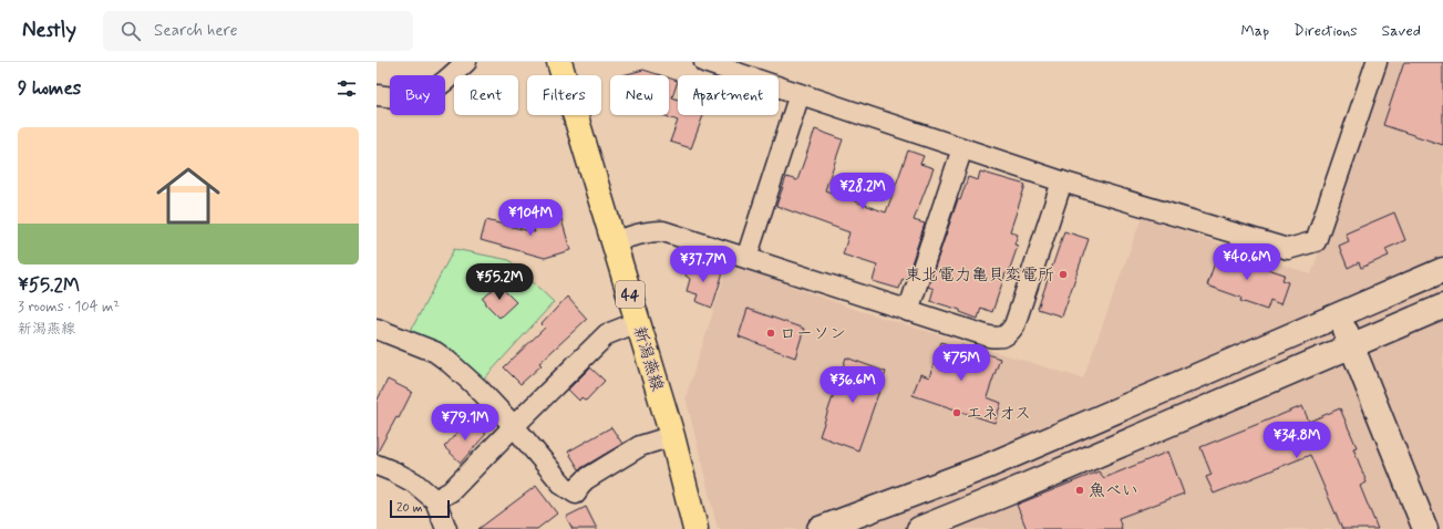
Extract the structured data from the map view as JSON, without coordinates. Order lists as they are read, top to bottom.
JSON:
{
  "streets": {
    "main road": ["44", "新潟燕線"]
  },
  "places": [
    "東北電力亀貝変電所",
    "ローソン",
    "エネオス",
    "魚べい"
  ],
  "scale_bar": "20 m",
  "page": {
    "header": "Nestly",
    "search": "Search here",
    "nav": ["Map", "Directions", "Saved"],
    "heading": "9 homes",
    "chip": [
      "Buy",
      "Rent",
      "Filters",
      "New",
      "Apartment"
    ],
    "list": [
      {
        "name": "¥55.2M",
        "note": "3 rooms · 104 m² · 新潟燕線"
      }
    ],
    "price": [
      "¥28.2M",
      "¥104M",
      "¥40.6M",
      "¥37.7M",
      "¥55.2M",
      "¥75M",
      "¥36.6M",
      "¥79.1M",
      "¥34.8M"
    ],
    "scale": "20 m"
  }
}
